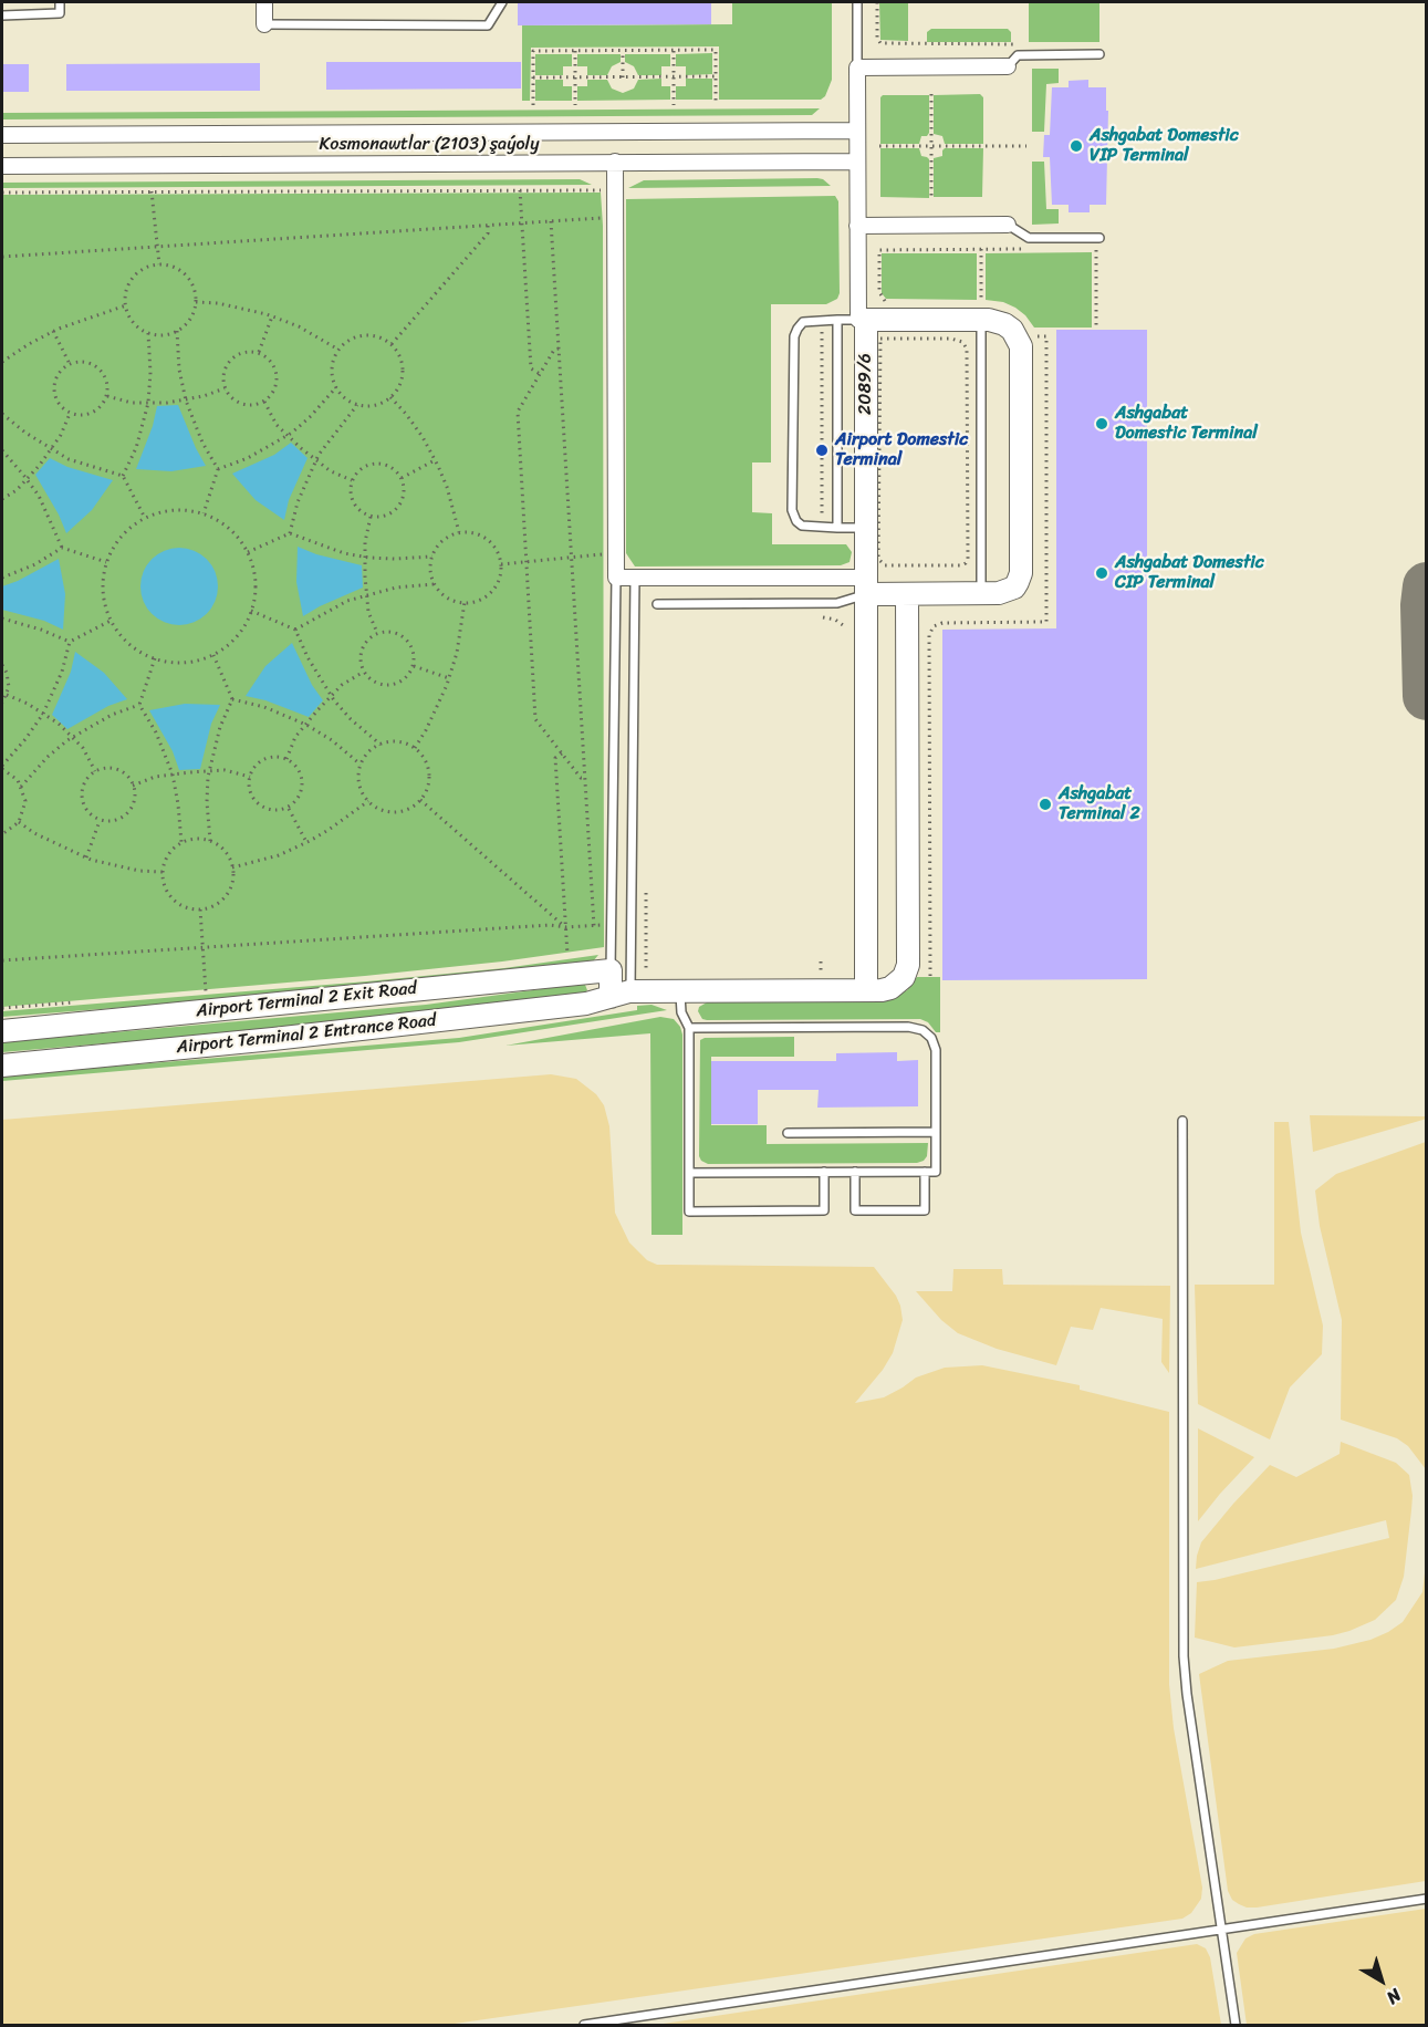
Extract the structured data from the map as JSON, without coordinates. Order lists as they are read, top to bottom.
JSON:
{
  "streets": {
    "street": [
      "Kosmonawtlar (2103) şaýoly",
      "2089/6",
      "Airport Terminal 2 Exit Road",
      "Airport Terminal 2 Entrance Road"
    ]
  },
  "crossings": [
    ["2089/6", "Airport Terminal 2 Entrance Road"]
  ],
  "places": [
    "Ashgabat Domestic VIP Terminal",
    "Ashgabat Domestic Terminal",
    "Airport Domestic Terminal",
    "Ashgabat Domestic CIP Terminal",
    "Ashgabat Terminal 2"
  ],
  "north": "bottom right"
}
